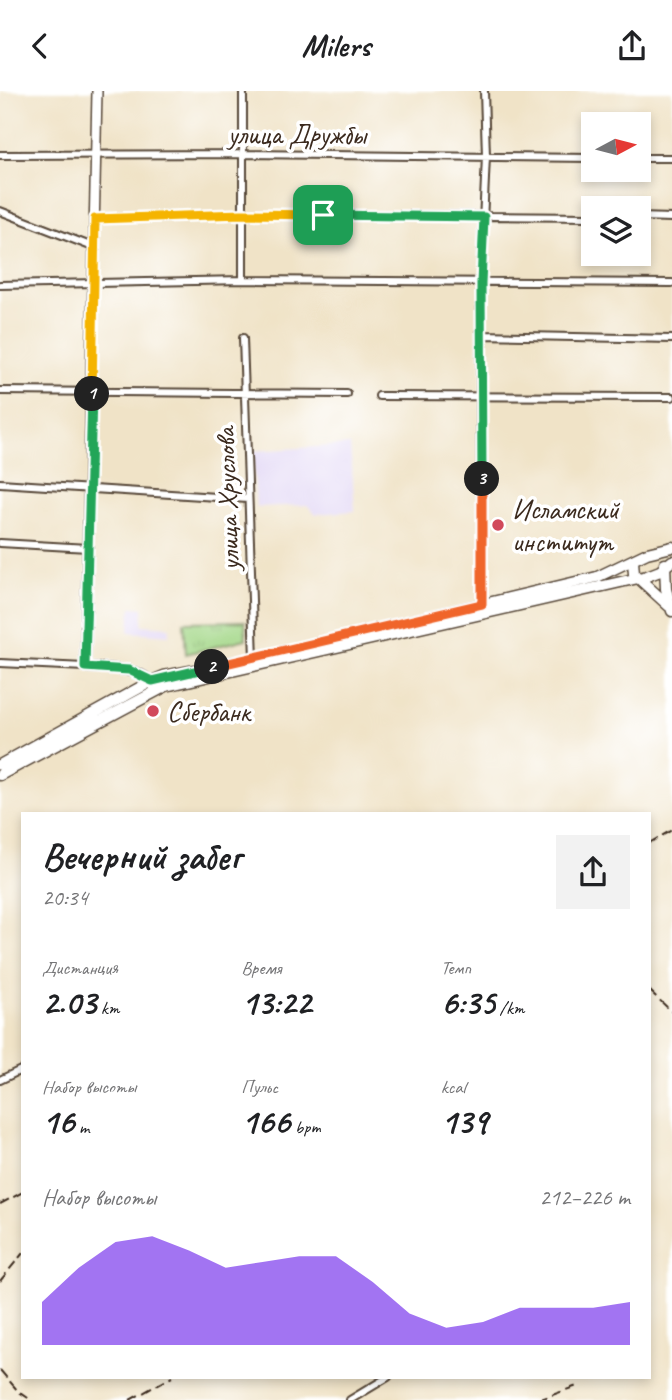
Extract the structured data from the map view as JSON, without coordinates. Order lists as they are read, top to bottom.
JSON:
{
  "streets": {
    "street": ["улица Дружбы", "улица Хруслова"]
  },
  "places": ["Исламский институт", "Сбербанк"],
  "north": "right",
  "page": {
    "header": "Milers",
    "pins": ["1", "3", "2"],
    "heading": ["Вечерний забег", "20:34"],
    "stats": [
      ["Дистанция", "2.03 km"],
      ["Время", "13:22"],
      ["Темп", "6:35 /km"],
      ["Набор высоты", "16 m"],
      ["Пульс", "166 bpm"],
      ["kcal", "139"]
    ],
    "chart": ["Набор высоты", "212–226 m"]
  }
}
